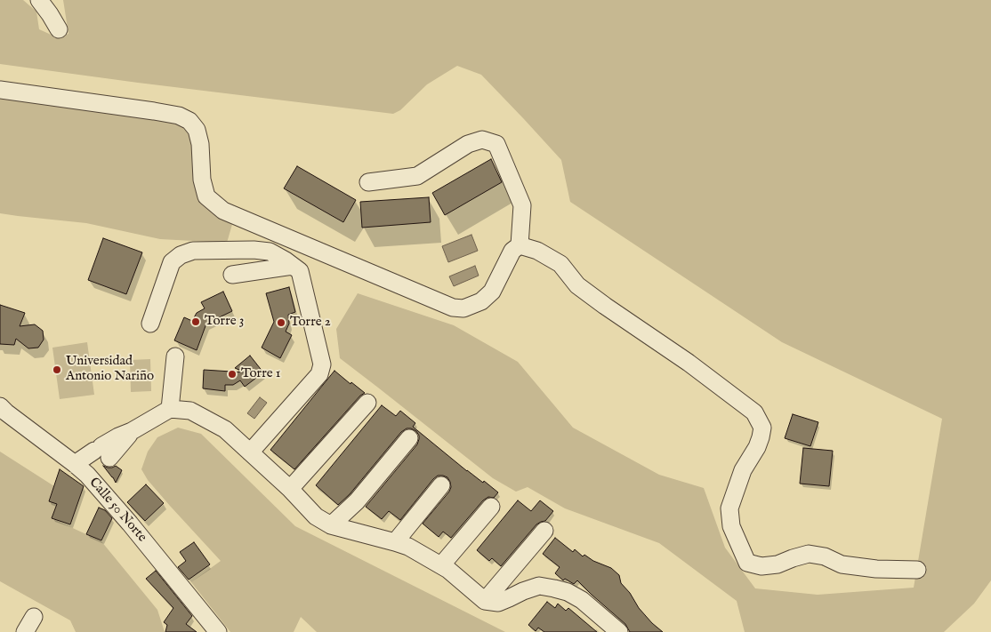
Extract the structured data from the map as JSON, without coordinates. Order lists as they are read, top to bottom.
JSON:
{
  "streets": {
    "street": ["Calle 50 Norte"]
  },
  "places": [
    "Torre 3",
    "Torre 2",
    "Universidad Antonio Nariño",
    "Torre 1"
  ]
}
